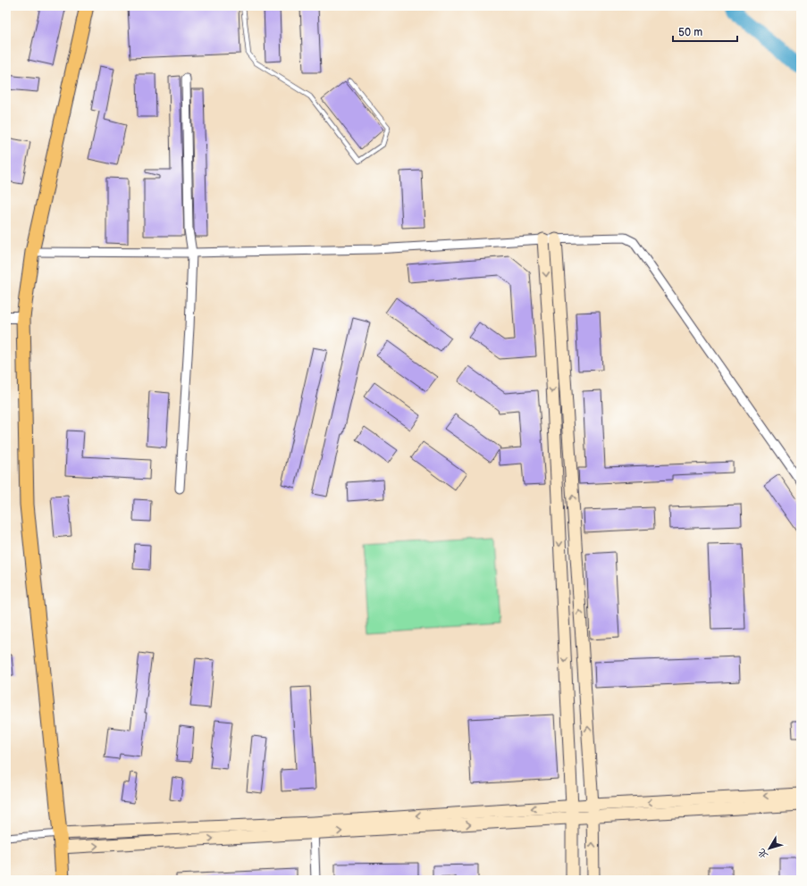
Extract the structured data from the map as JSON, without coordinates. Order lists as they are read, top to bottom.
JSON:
{
  "scale_bar": "50 m",
  "north": "bottom left"
}
